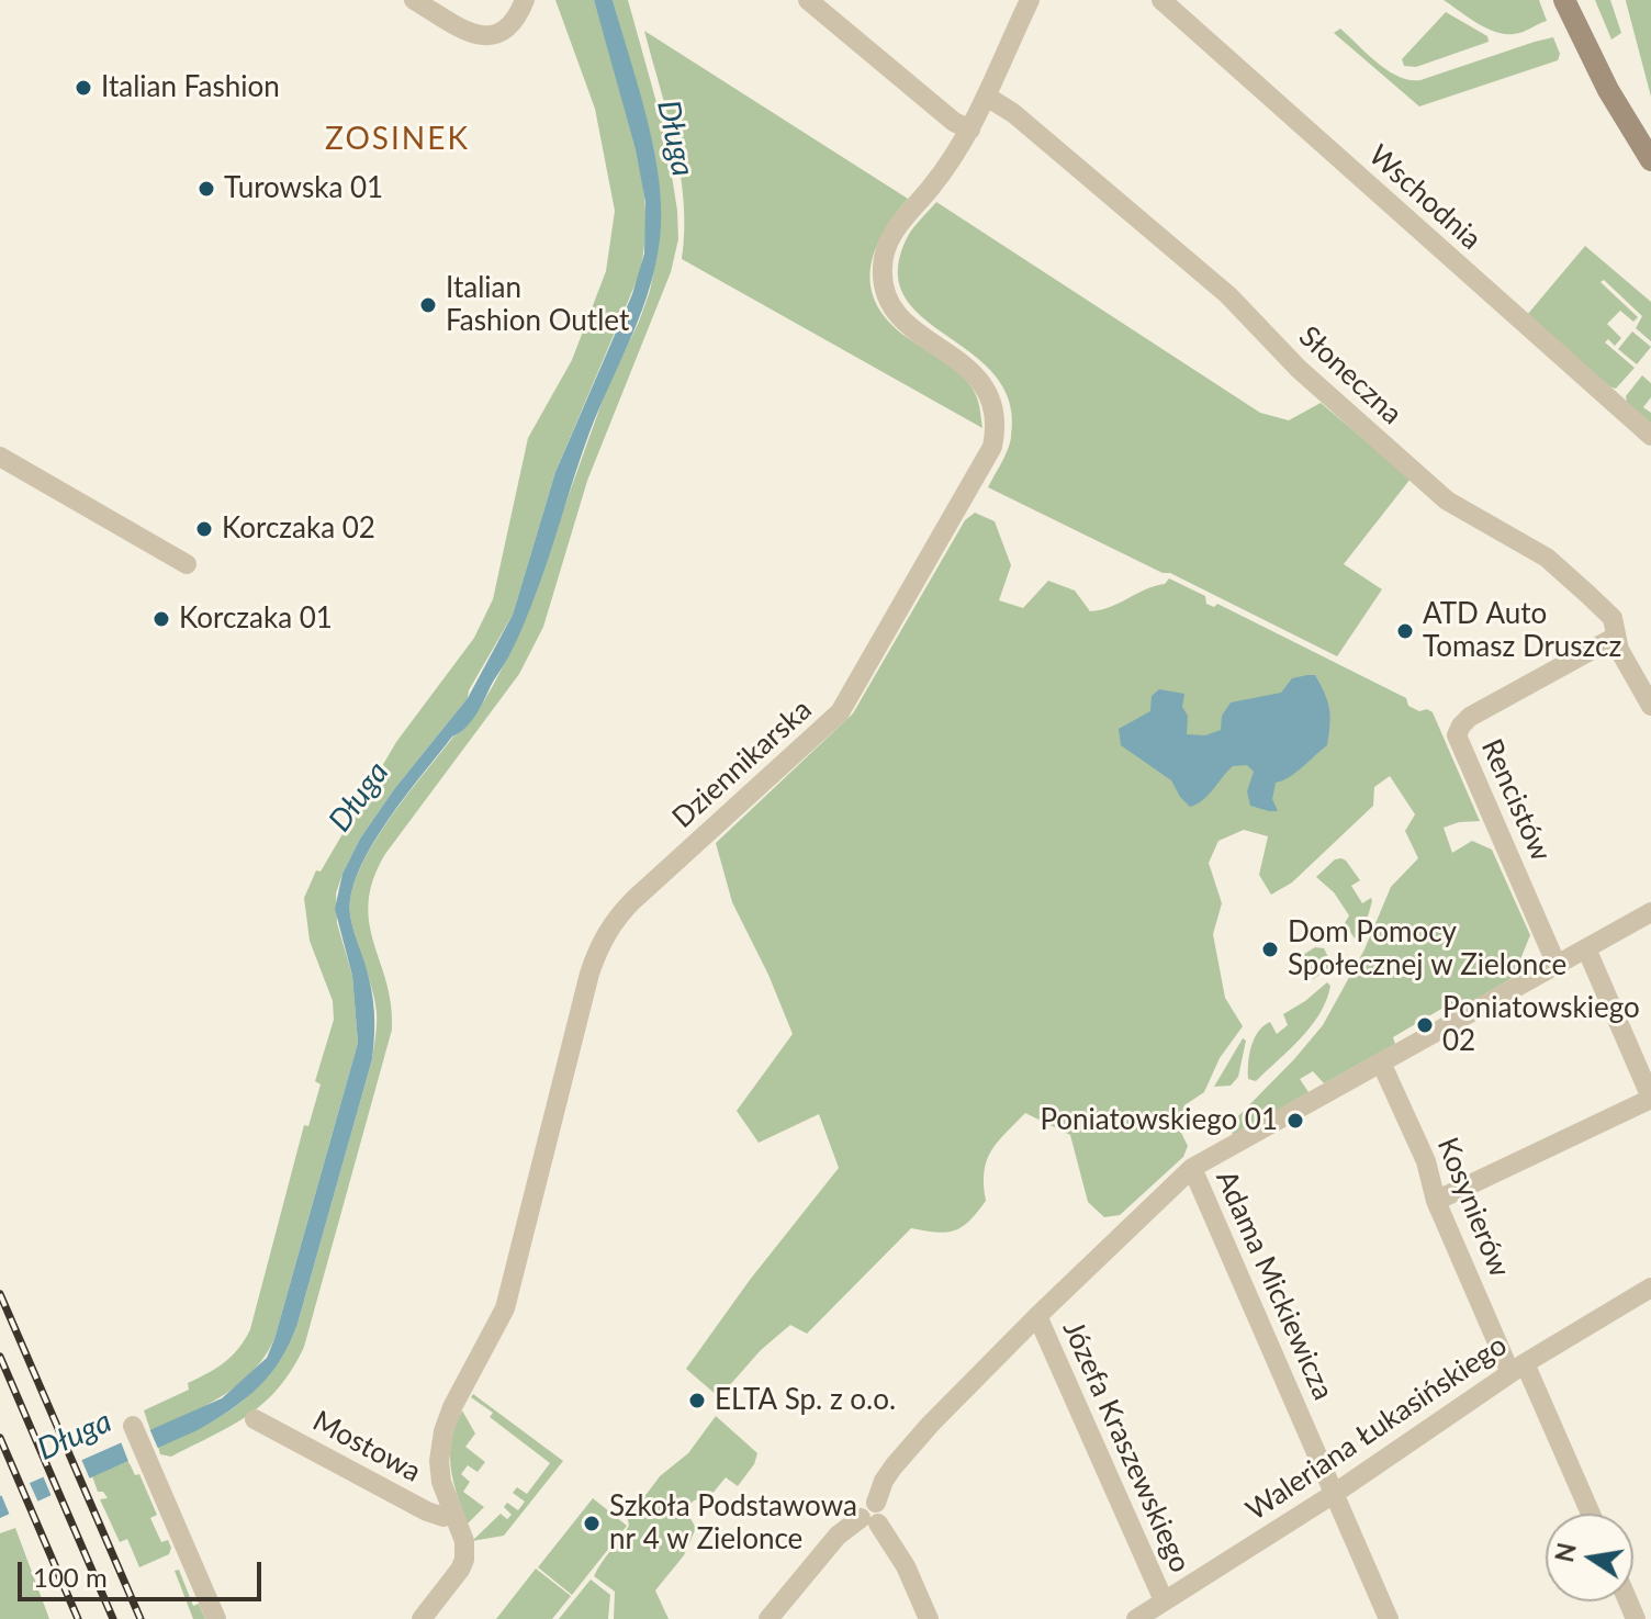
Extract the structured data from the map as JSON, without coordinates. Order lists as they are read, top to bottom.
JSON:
{
  "streets": {
    "street": [
      "Wschodnia",
      "Słoneczna",
      "Dziennikarska",
      "Rencistów",
      "Kosynierów",
      "Adama Mickiewicza",
      "Waleriana Łukasińskiego",
      "Mostowa",
      "Józefa Kraszewskiego"
    ]
  },
  "crossings": [
    ["Słoneczna", "Dziennikarska"],
    ["Słoneczna", "Rencistów"],
    ["Dziennikarska", "Mostowa"],
    ["Kosynierów", "Waleriana Łukasińskiego"],
    ["Adama Mickiewicza", "Waleriana Łukasińskiego"],
    ["Waleriana Łukasińskiego", "Józefa Kraszewskiego"]
  ],
  "districts": ["ZOSINEK"],
  "water": ["Długa"],
  "places": [
    "Italian Fashion",
    "Turowska 01",
    "Italian Fashion Outlet",
    "Korczaka 02",
    "Korczaka 01",
    "ATD Auto Tomasz Druszcz",
    "Dom Pomocy Społecznej w Zielonce",
    "Poniatowskiego 02",
    "Poniatowskiego 01",
    "ELTA Sp. z o.o.",
    "Szkoła Podstawowa nr 4 w Zielonce"
  ],
  "scale_bar": "100 m",
  "north": "left"
}
